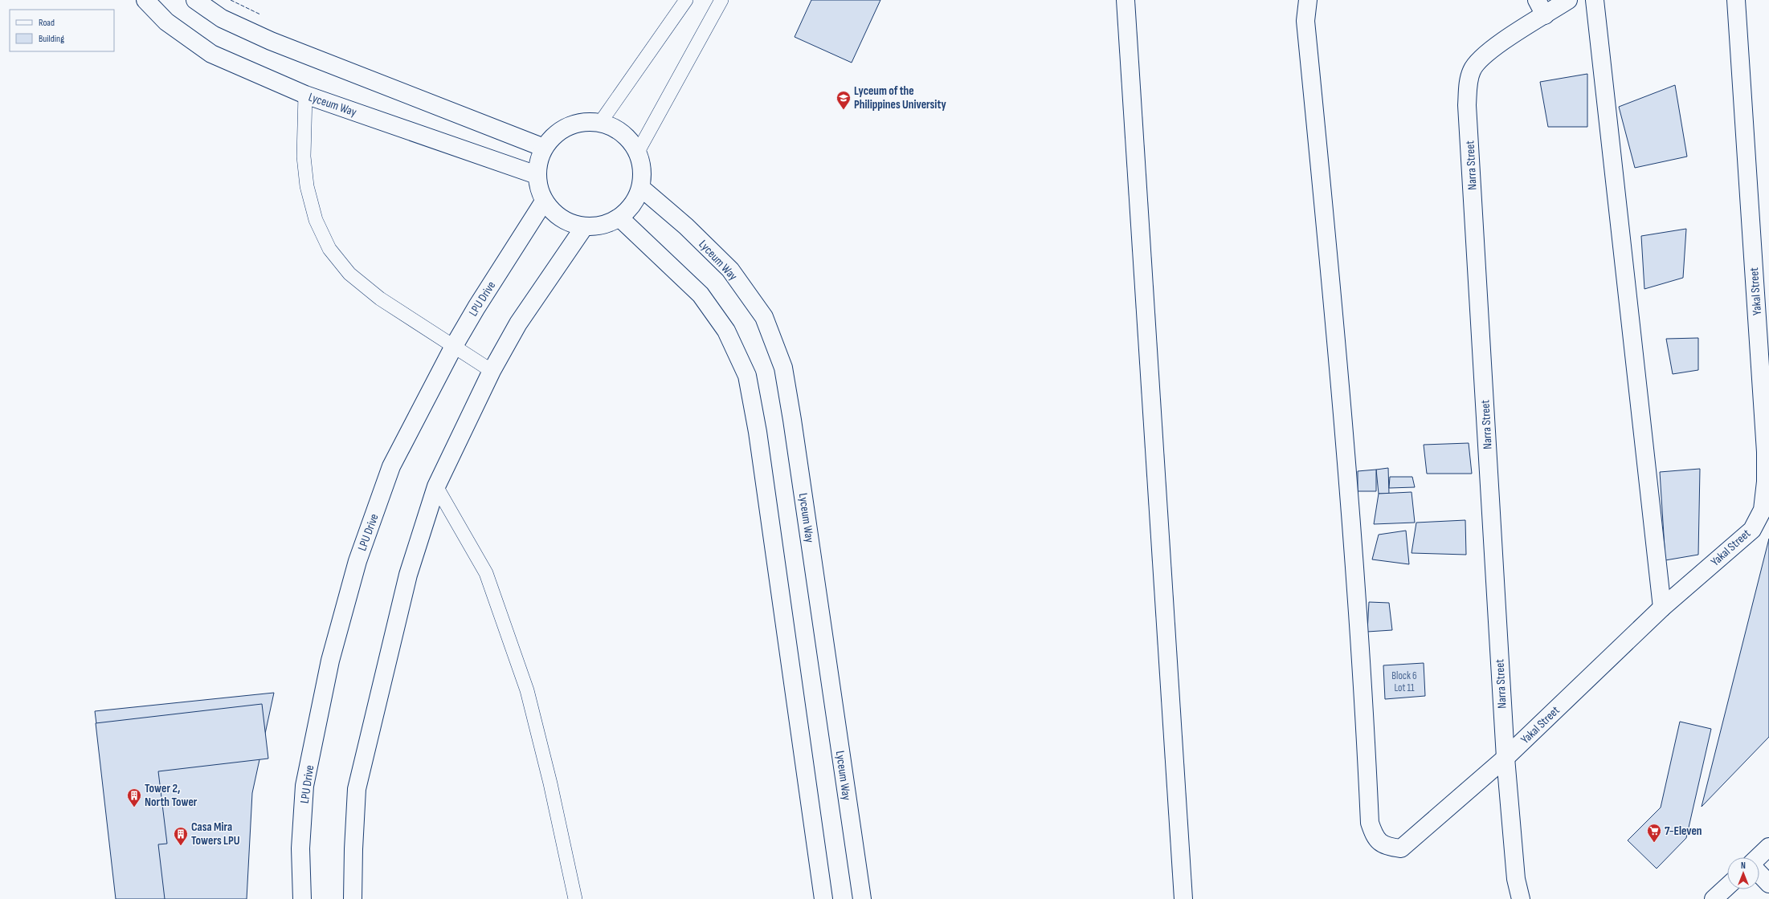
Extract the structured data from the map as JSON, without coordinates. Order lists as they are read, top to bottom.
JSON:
{
  "streets": {
    "main road": [
      "Lyceum Way",
      "Narra Street",
      "Yakal Street",
      "LPU Drive"
    ]
  },
  "crossings": [
    ["Lyceum Way", "LPU Drive"],
    ["Narra Street", "Yakal Street"]
  ],
  "places": {
    "school or university": ["Lyceum of the Philippines University"],
    "building": ["Tower 2, North Tower", "Casa Mira Towers LPU"],
    "supermarket": ["7-Eleven"]
  },
  "house_numbers": ["Block 6 Lot 11"],
  "legend": ["Road", "Building"],
  "north": "top"
}
